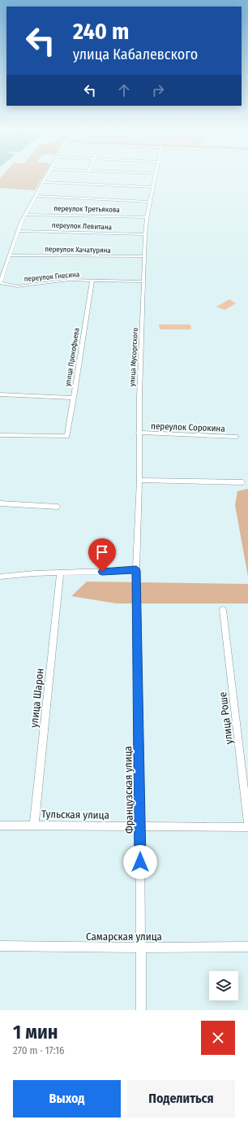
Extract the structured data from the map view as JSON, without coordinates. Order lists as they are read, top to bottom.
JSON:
{
  "streets": {
    "street": [
      "переулок Третьякова",
      "переулок Левитана",
      "переулок Хачатуряна",
      "переулок Гнесина",
      "улица Прокофьева",
      "улица Мусоргского",
      "переулок Сорокина",
      "улица Шарон",
      "улица Роше",
      "Французская улица",
      "Тульская улица",
      "Самарская улица"
    ]
  },
  "crossings": [
    ["переулок Третьякова", "улица Мусоргского"],
    ["переулок Левитана", "улица Мусоргского"],
    ["переулок Хачатуряна", "улица Мусоргского"],
    ["переулок Гнесина", "улица Прокофьева"],
    ["переулок Гнесина", "улица Мусоргского"],
    ["улица Мусоргского", "переулок Сорокина"],
    ["улица Мусоргского", "Французская улица"],
    ["улица Шарон", "Тульская улица"],
    ["Французская улица", "Тульская улица"],
    ["Французская улица", "Самарская улица"]
  ],
  "page": {
    "turn": ["240 m", "улица Кабалевского"],
    "heading": ["1 мин", "270 m · 17:16"],
    "buttons": ["Выход", "Поделиться"]
  }
}
